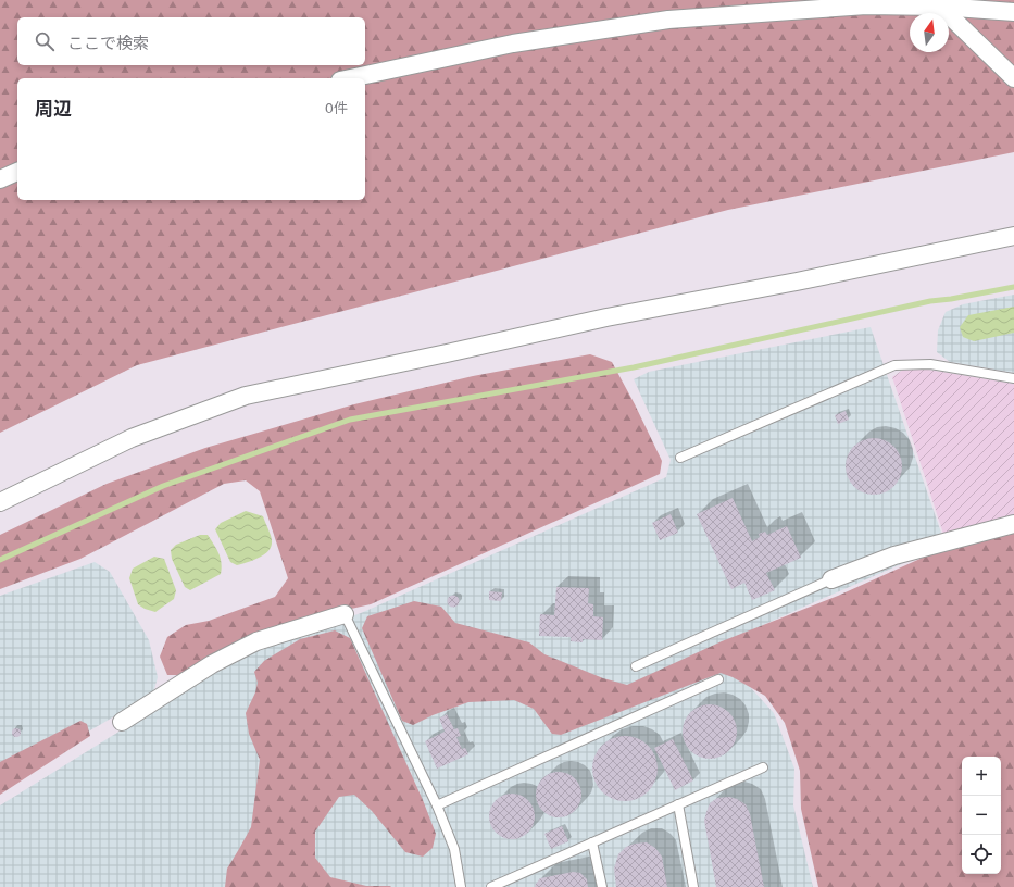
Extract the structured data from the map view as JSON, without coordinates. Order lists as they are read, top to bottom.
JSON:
{
  "north": "top",
  "page": {
    "search": "ここで検索",
    "heading": ["周辺", "0件"],
    "map_buttons": ["+", "−"]
  }
}
